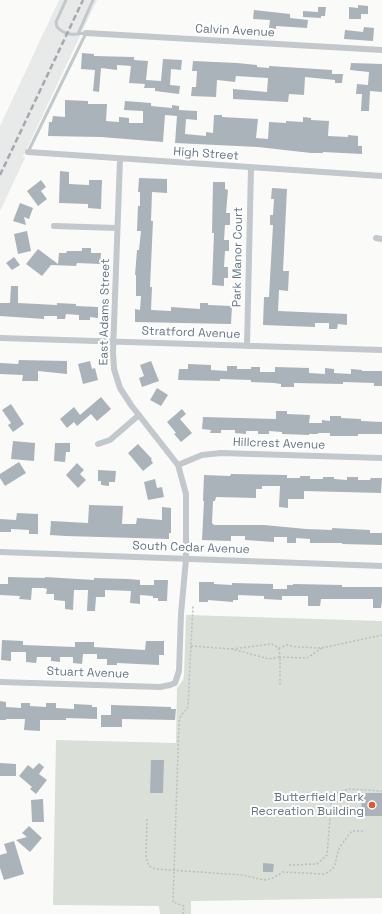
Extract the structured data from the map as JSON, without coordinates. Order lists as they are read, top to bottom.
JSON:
{
  "streets": {
    "street": [
      "Calvin Avenue",
      "High Street",
      "Park Manor Court",
      "East Adams Street",
      "Stratford Avenue",
      "Hillcrest Avenue",
      "South Cedar Avenue",
      "Stuart Avenue"
    ]
  },
  "crossings": [
    ["High Street", "Park Manor Court"],
    ["High Street", "East Adams Street"],
    ["Park Manor Court", "Stratford Avenue"],
    ["East Adams Street", "Stratford Avenue"],
    ["East Adams Street", "Hillcrest Avenue"],
    ["East Adams Street", "South Cedar Avenue"],
    ["East Adams Street", "Stuart Avenue"]
  ],
  "places": ["Butterfield Park Recreation Building"]
}
